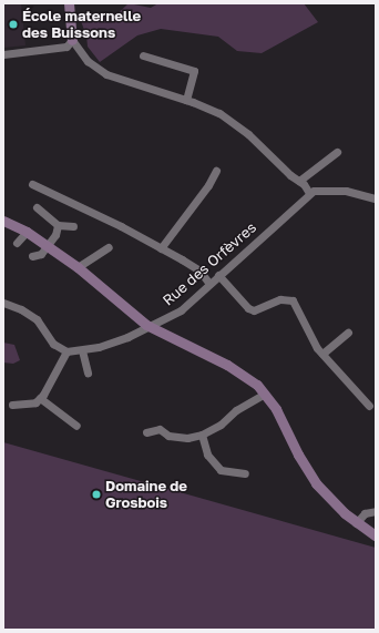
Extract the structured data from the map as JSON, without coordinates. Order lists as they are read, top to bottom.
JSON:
{
  "streets": {
    "street": ["Rue des Orfèvres"]
  },
  "places": ["École maternelle des Buissons", "Domaine de Grosbois"]
}
